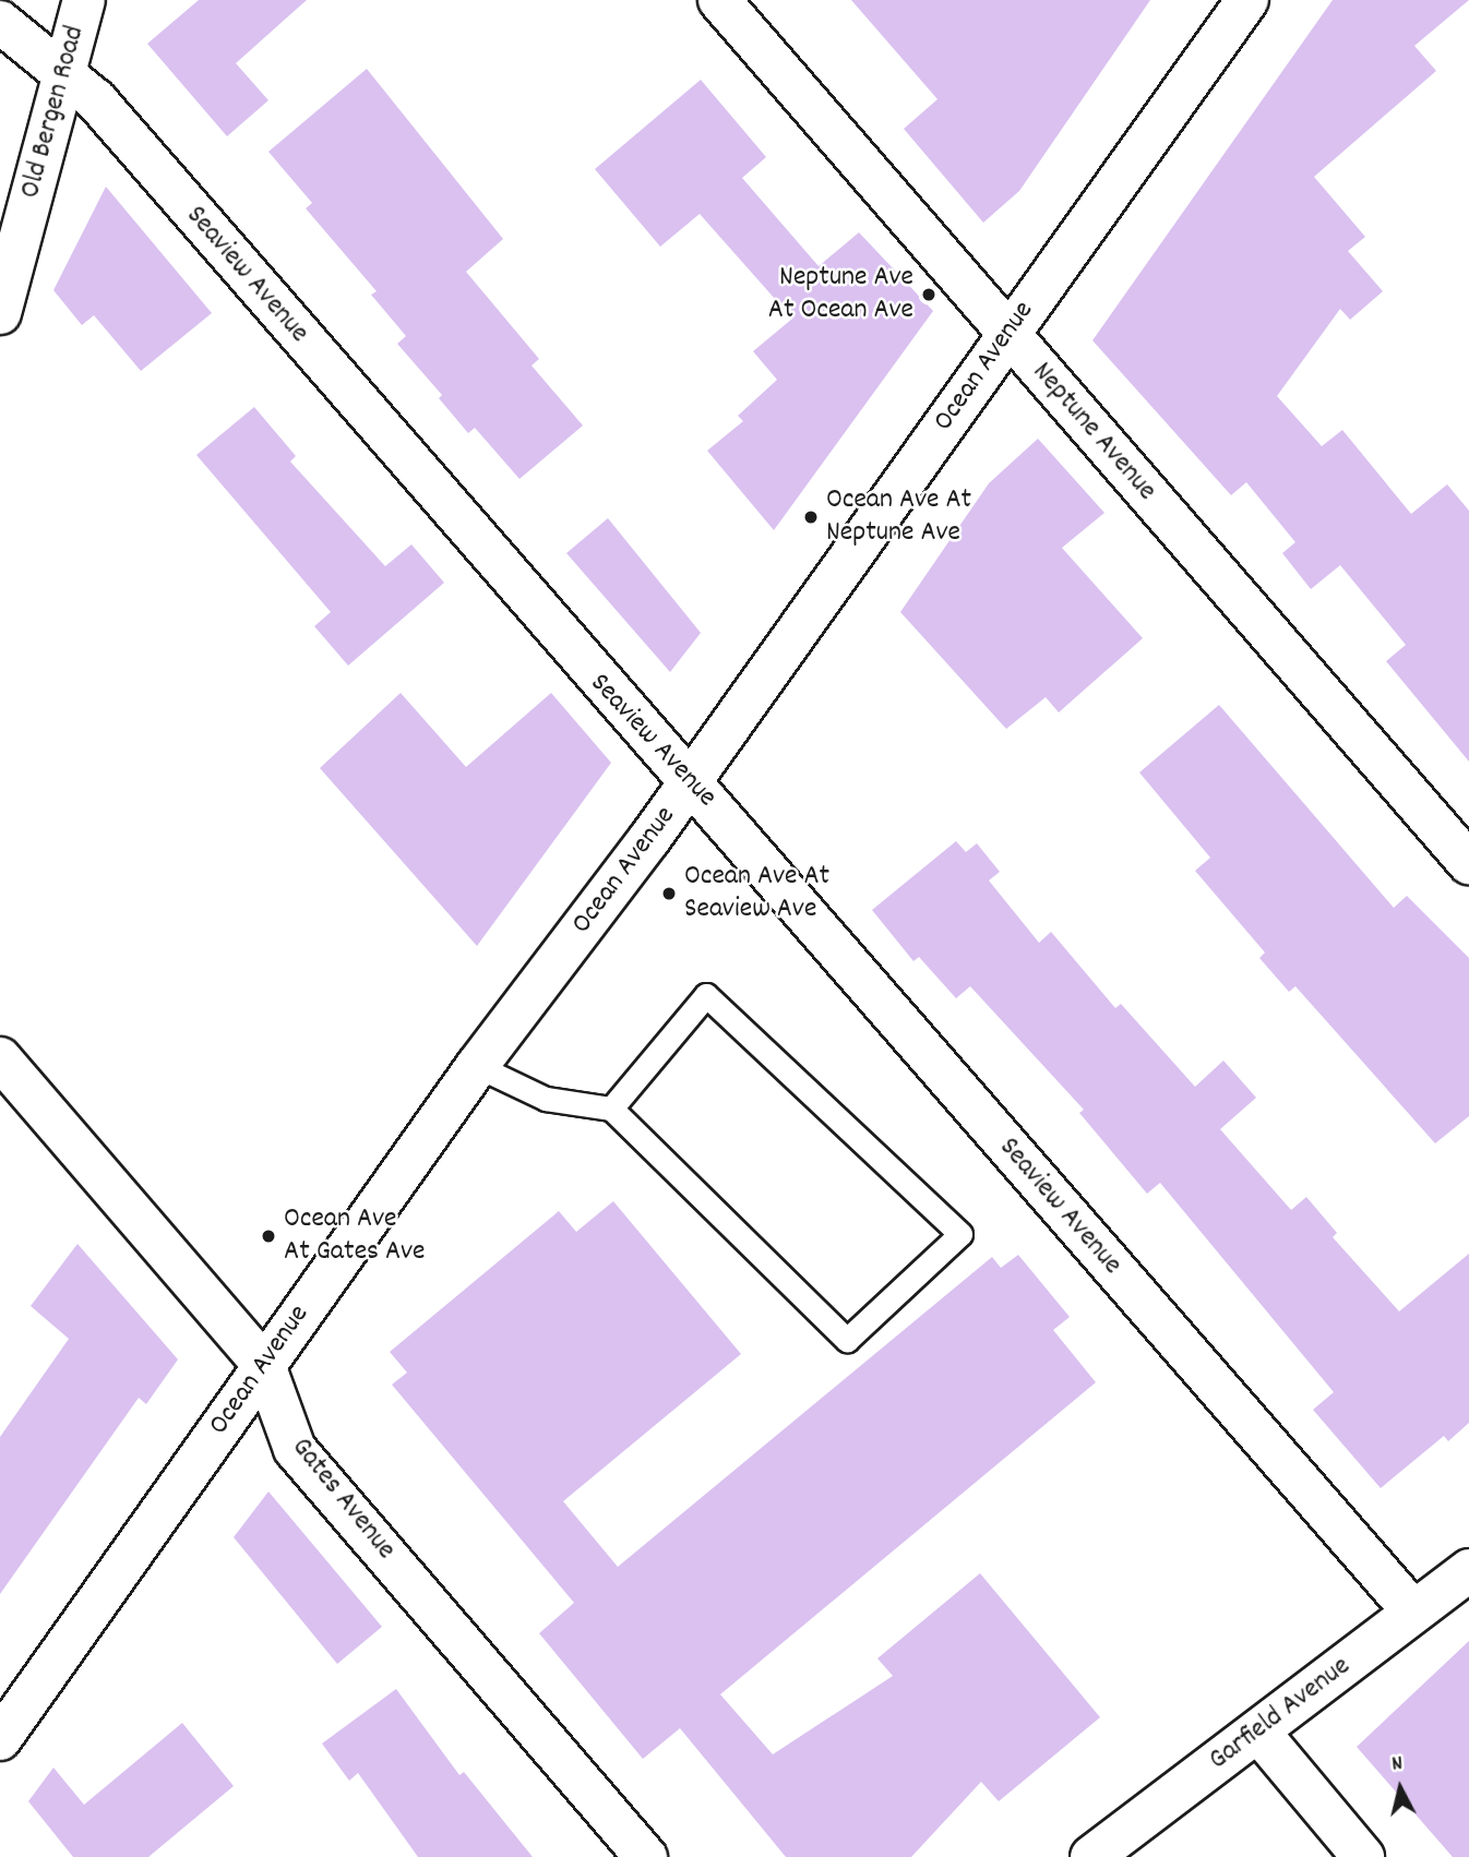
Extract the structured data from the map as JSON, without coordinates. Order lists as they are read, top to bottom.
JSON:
{
  "streets": {
    "street": [
      "Old Bergen Road",
      "Seaview Avenue",
      "Ocean Avenue",
      "Neptune Avenue",
      "Gates Avenue",
      "Garfield Avenue"
    ]
  },
  "crossings": [
    ["Old Bergen Road", "Seaview Avenue"],
    ["Seaview Avenue", "Ocean Avenue"],
    ["Seaview Avenue", "Garfield Avenue"],
    ["Ocean Avenue", "Neptune Avenue"],
    ["Ocean Avenue", "Gates Avenue"]
  ],
  "places": [
    "Neptune Ave At Ocean Ave",
    "Ocean Ave At Neptune Ave",
    "Ocean Ave At Seaview Ave",
    "Ocean Ave At Gates Ave"
  ],
  "north": "top"
}
